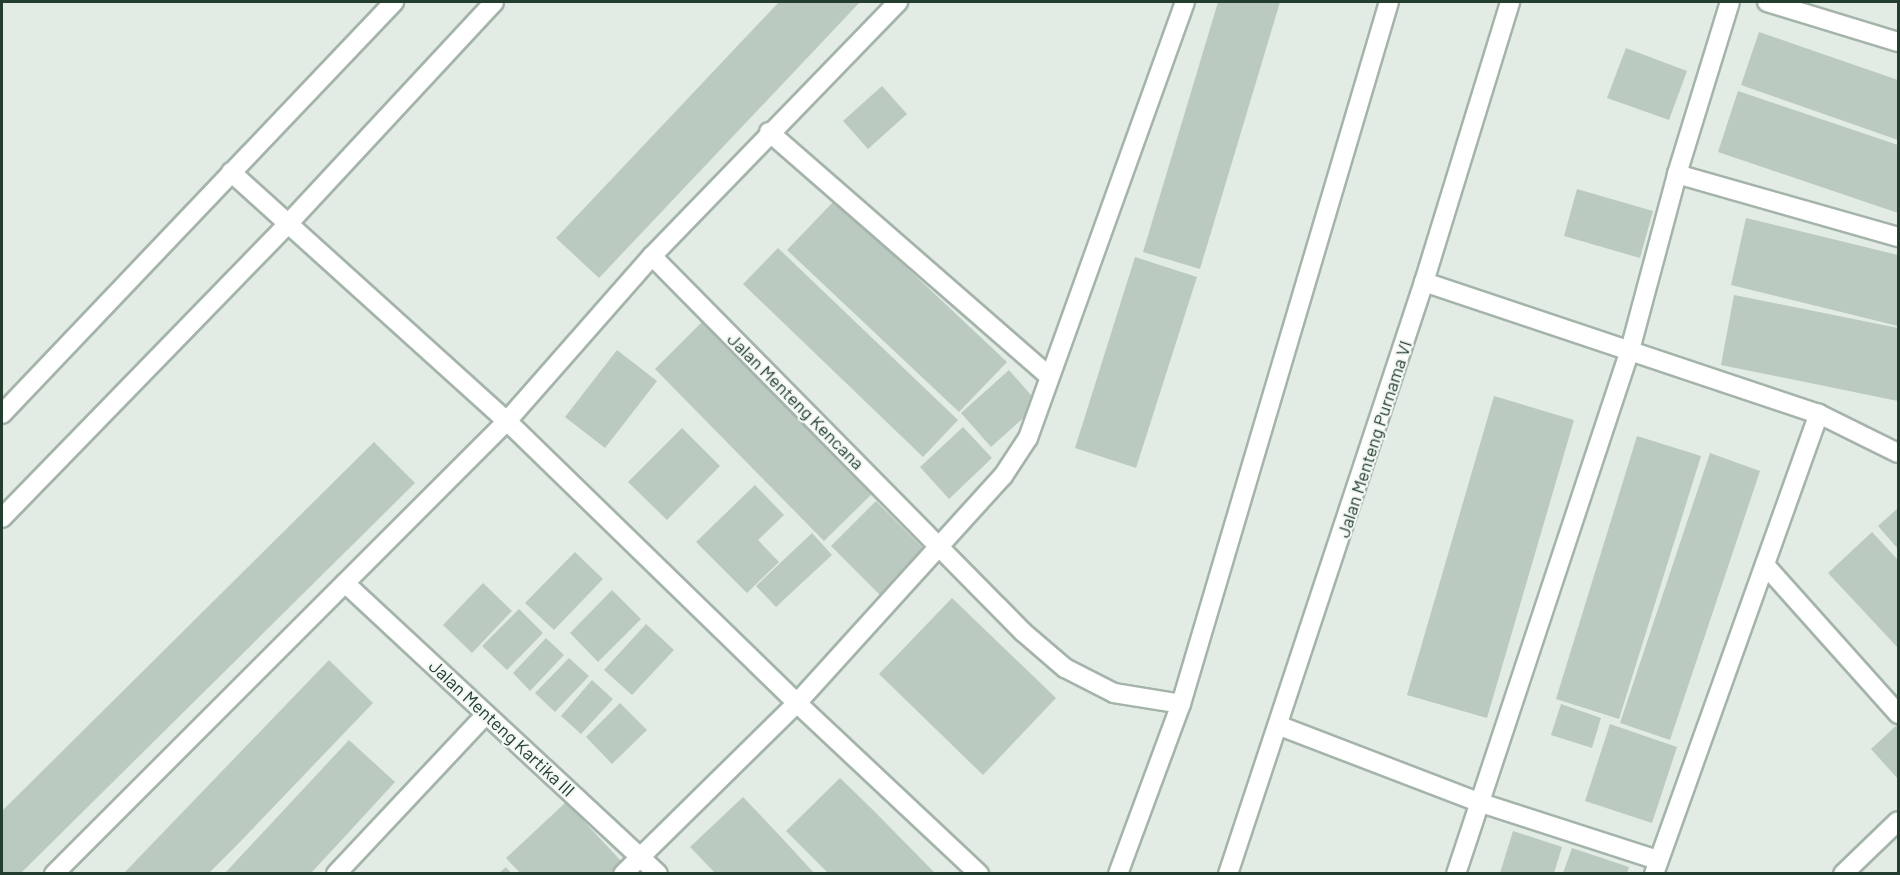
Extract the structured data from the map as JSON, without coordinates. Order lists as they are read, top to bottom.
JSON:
{
  "streets": {
    "street": ["Jalan Menteng Kencana", "Jalan Menteng Purnama VI", "Jalan Menteng Kartika III"]
  }
}
